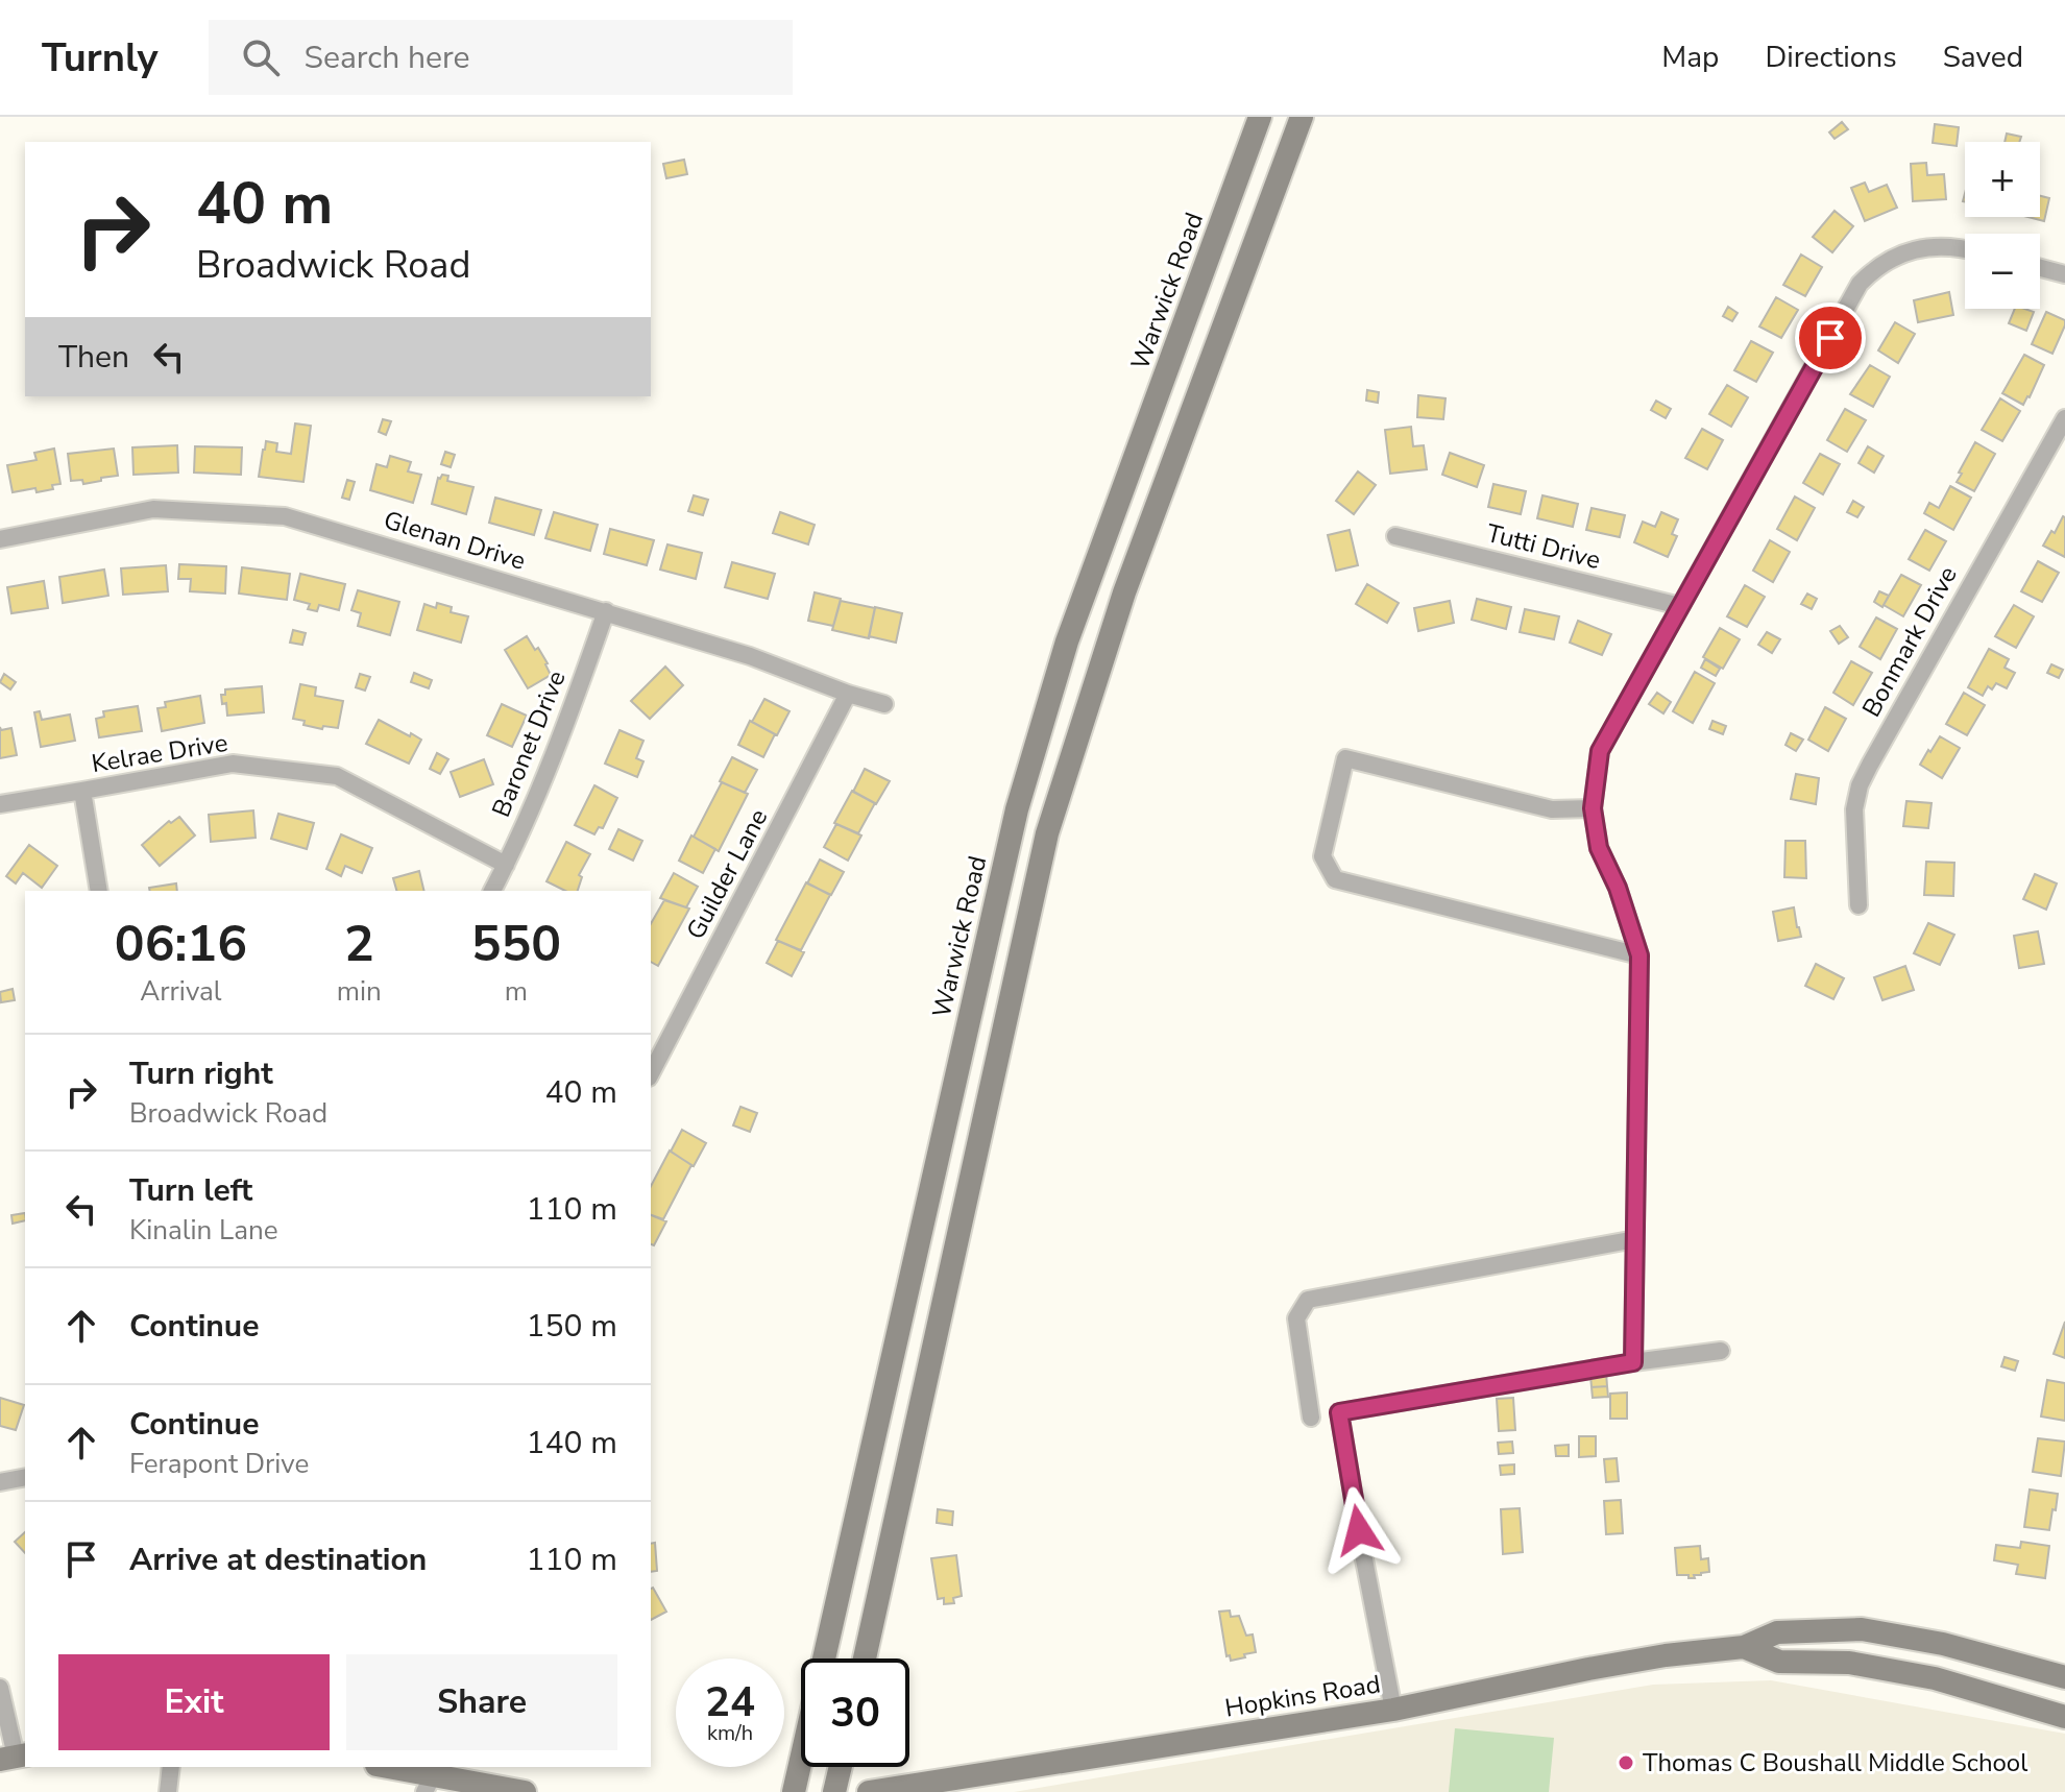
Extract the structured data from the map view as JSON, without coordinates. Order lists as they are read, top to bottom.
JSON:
{
  "streets": {
    "main road": ["Warwick Road", "Hopkins Road"],
    "street": [
      "Glenan Drive",
      "Tutti Drive",
      "Bonmark Drive",
      "Baronet Drive",
      "Kelrae Drive",
      "Guilder Lane"
    ]
  },
  "crossings": [
    ["Glenan Drive", "Baronet Drive"],
    ["Glenan Drive", "Guilder Lane"],
    ["Baronet Drive", "Kelrae Drive"]
  ],
  "places": ["Thomas C Boushall Middle School"],
  "page": {
    "header": "Turnly",
    "search": "Search here",
    "nav": ["Map", "Directions", "Saved"],
    "map_buttons": ["+", "−"],
    "turn": ["40 m", "Broadwick Road"],
    "then": "Then",
    "eta": [
      "06:16",
      "Arrival",
      "2",
      "min",
      "550",
      "m"
    ],
    "list": [
      {
        "name": "Turn right",
        "note": "Broadwick Road",
        "value": "40 m"
      },
      {
        "name": "Turn left",
        "note": "Kinalin Lane",
        "value": "110 m"
      },
      {
        "name": "Continue",
        "value": "150 m"
      },
      {
        "name": "Continue",
        "note": "Ferapont Drive",
        "value": "140 m"
      },
      {
        "name": "Arrive at destination",
        "value": "110 m"
      }
    ],
    "buttons": ["Exit", "Share"],
    "speed": "24 km/h",
    "limit": "30"
  }
}
